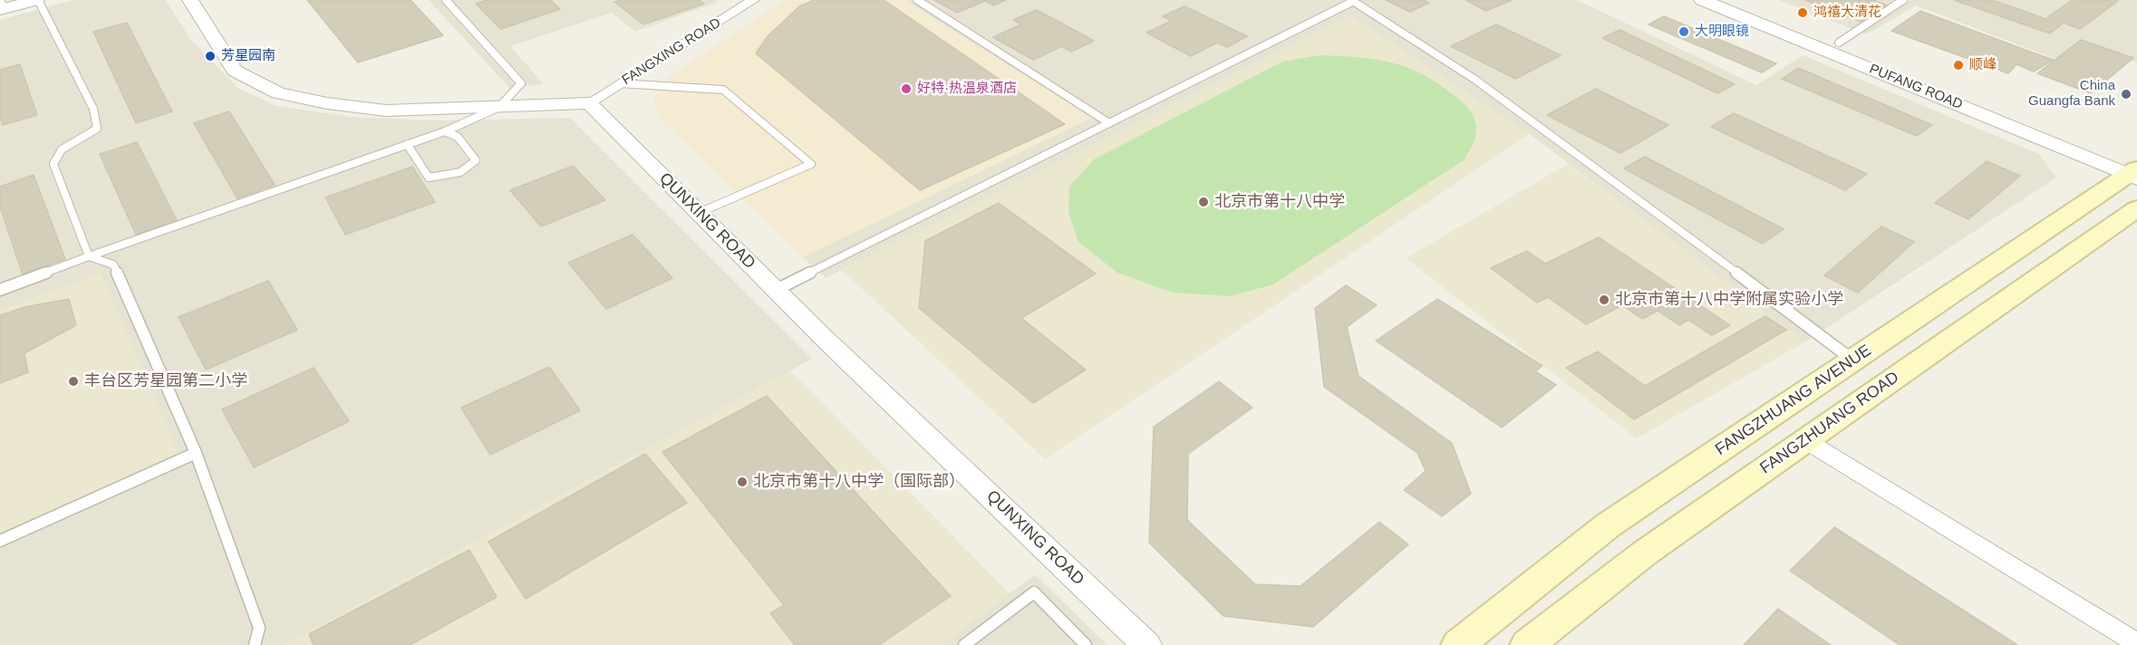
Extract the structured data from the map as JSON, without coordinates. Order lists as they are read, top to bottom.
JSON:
{
  "streets": {
    "main road": ["FANGZHUANG AVENUE", "FANGZHUANG ROAD"],
    "street": ["FANGXING ROAD", "PUFANG ROAD", "QUNXING ROAD"]
  },
  "crossings": [
    ["FANGXING ROAD", "QUNXING ROAD"],
    ["PUFANG ROAD", "FANGZHUANG AVENUE"]
  ],
  "places": [
    "鸿禧大清花",
    "大明眼镜",
    "芳星园南",
    "顺峰",
    "好特·热温泉酒店",
    "China Guangfa Bank",
    "北京市第十八中学",
    "北京市第十八中学附属实验小学",
    "丰台区芳星园第二小学",
    "北京市第十八中学（国际部）"
  ]
}
